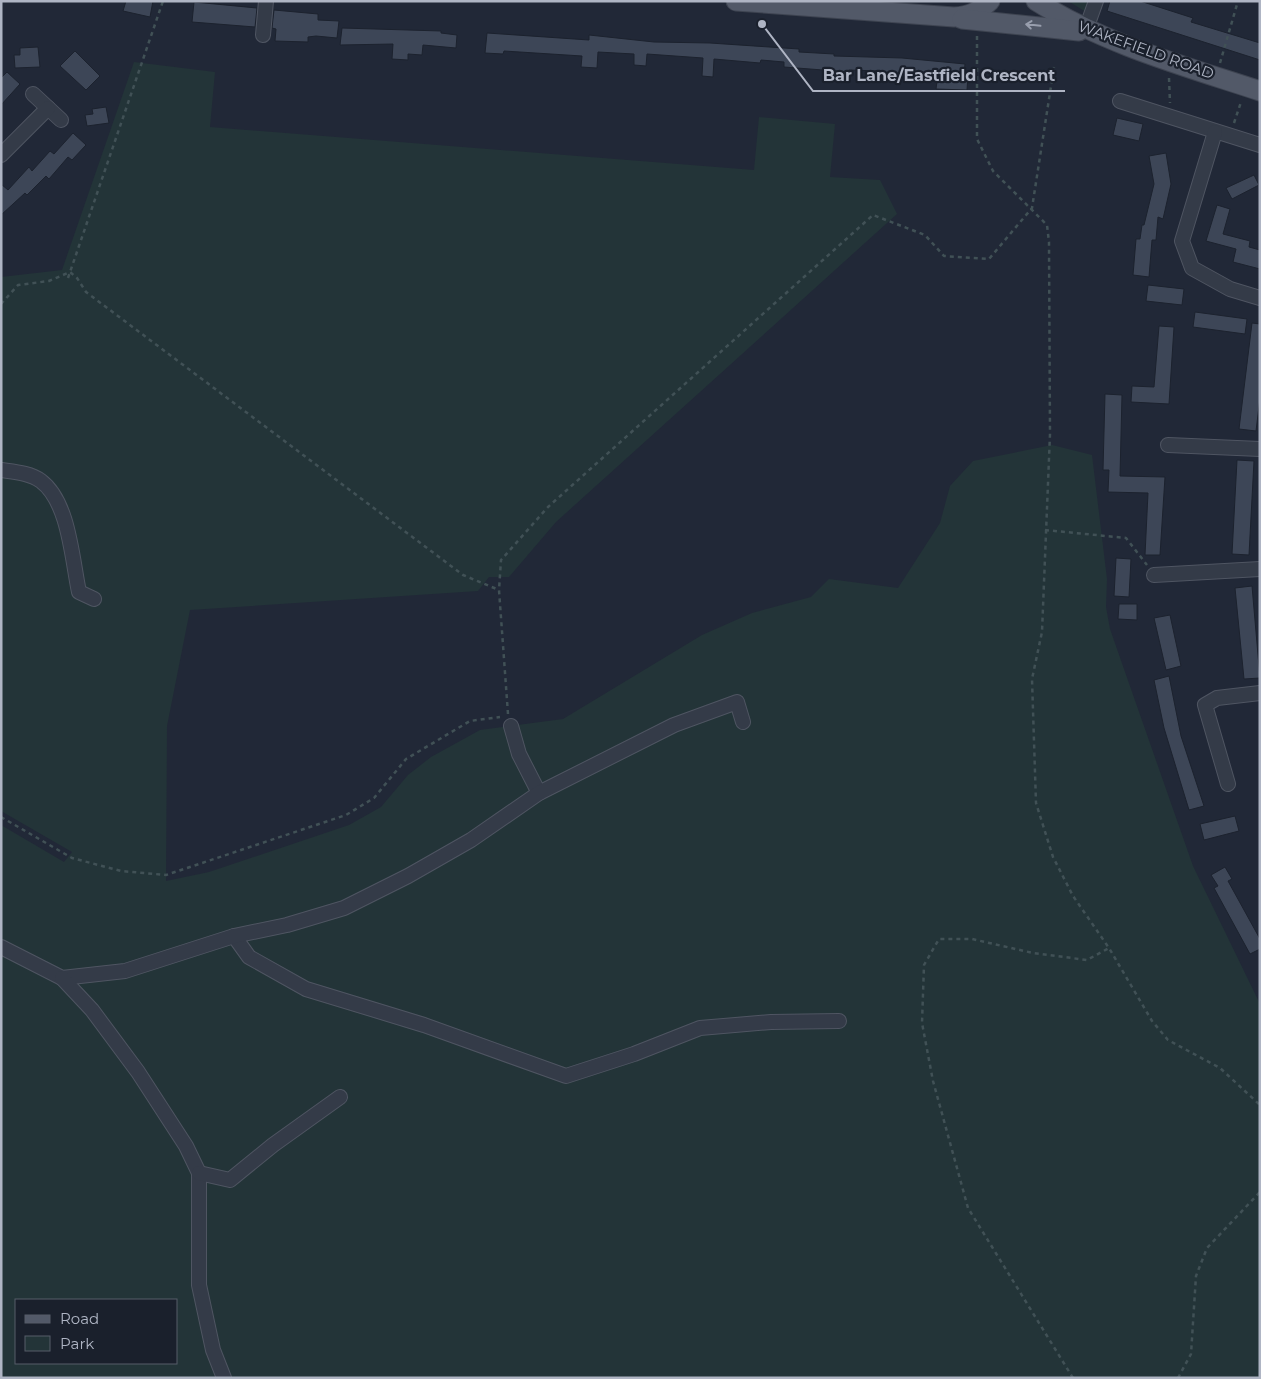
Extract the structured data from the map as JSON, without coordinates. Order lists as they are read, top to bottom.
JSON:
{
  "streets": {
    "main road": ["WAKEFIELD ROAD"]
  },
  "places": ["Bar Lane/Eastfield Crescent"],
  "legend": ["Road", "Park"]
}
